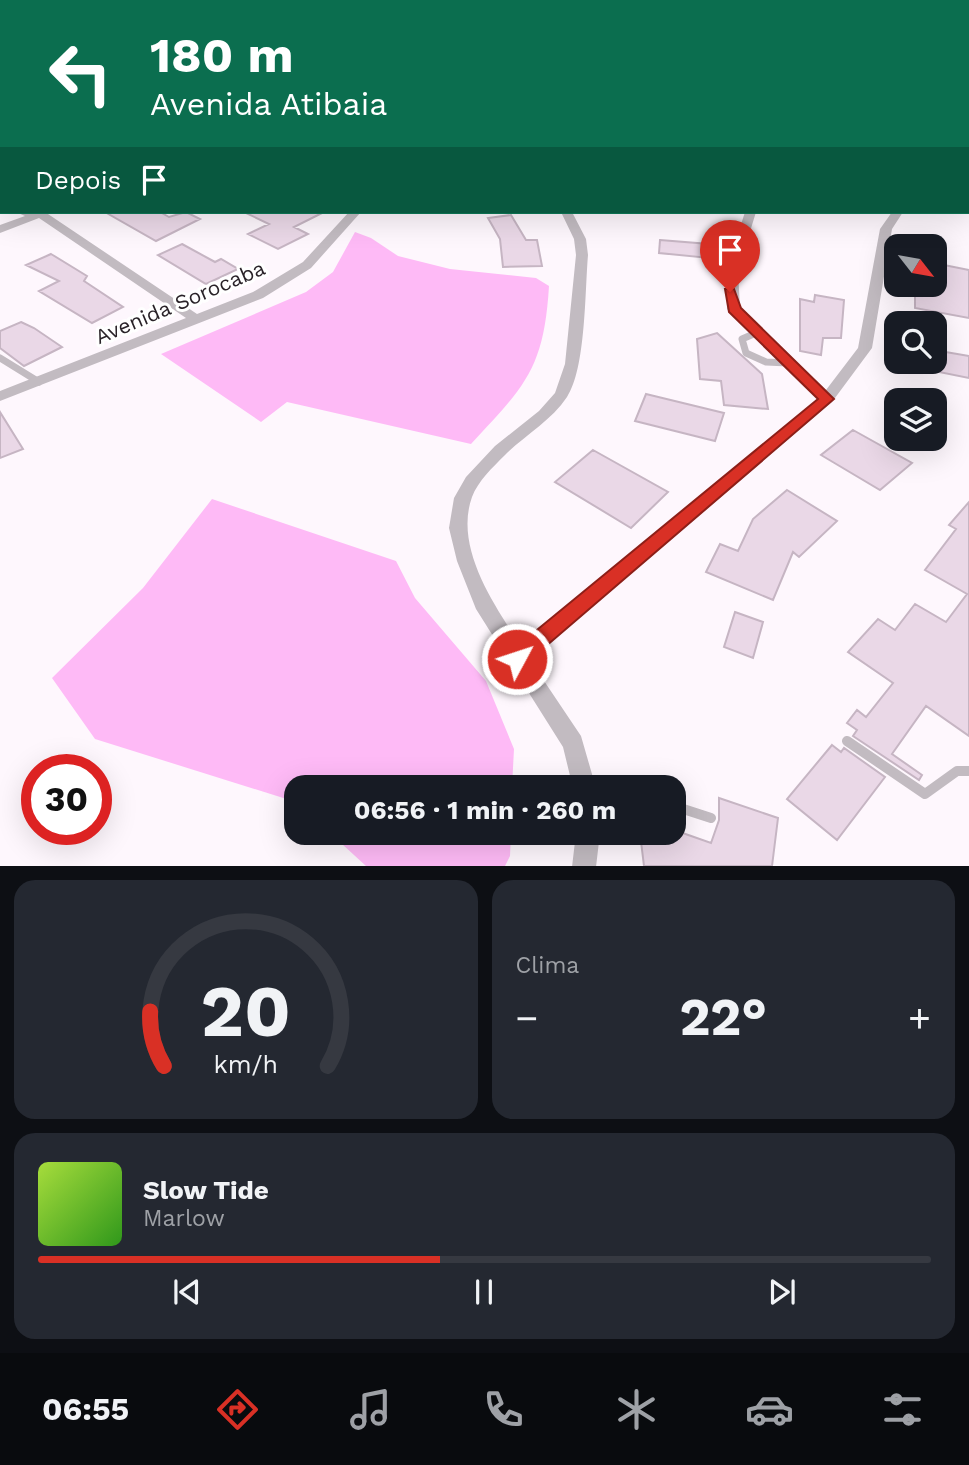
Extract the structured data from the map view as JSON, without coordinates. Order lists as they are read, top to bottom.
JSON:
{
  "streets": {
    "street": ["Avenida Sorocaba"]
  },
  "north": "bottom right",
  "page": {
    "turn": ["180 m", "Avenida Atibaia"],
    "then": "Depois",
    "limit": "30",
    "trip": "06:56 · 1 min · 260 m",
    "tile": "Clima",
    "heat": ["−", "22°", "+"],
    "song": ["Slow Tide", "Marlow"],
    "tabs": "06:55",
    "gauge": ["20", "km/h"]
  }
}
